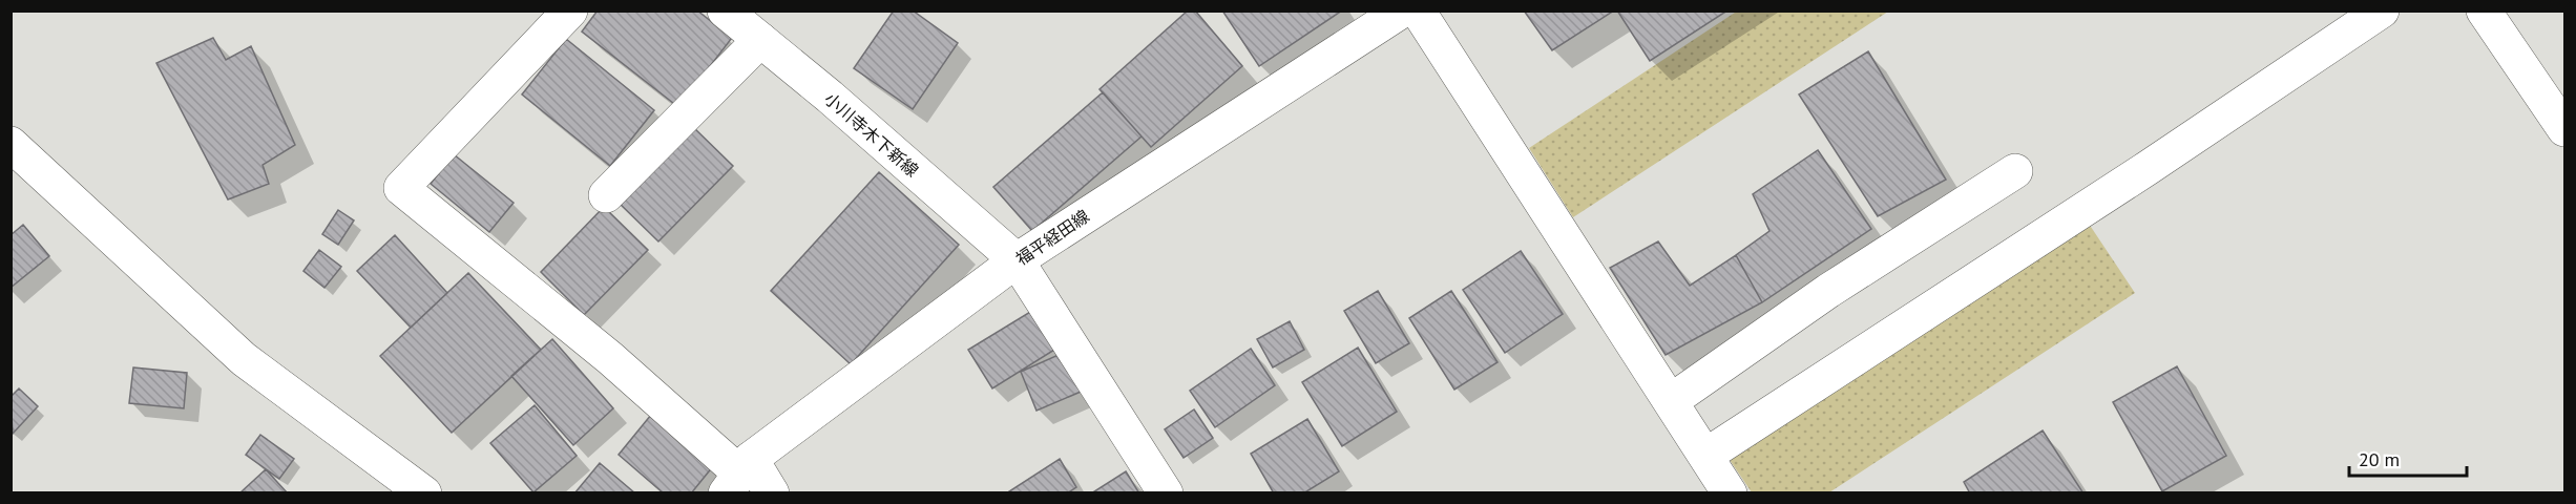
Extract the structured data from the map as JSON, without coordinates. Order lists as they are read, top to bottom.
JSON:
{
  "streets": {
    "street": ["小川寺木下新線", "福平経田線"]
  },
  "crossings": [
    ["小川寺木下新線", "福平経田線"]
  ],
  "scale_bar": "20 m"
}
